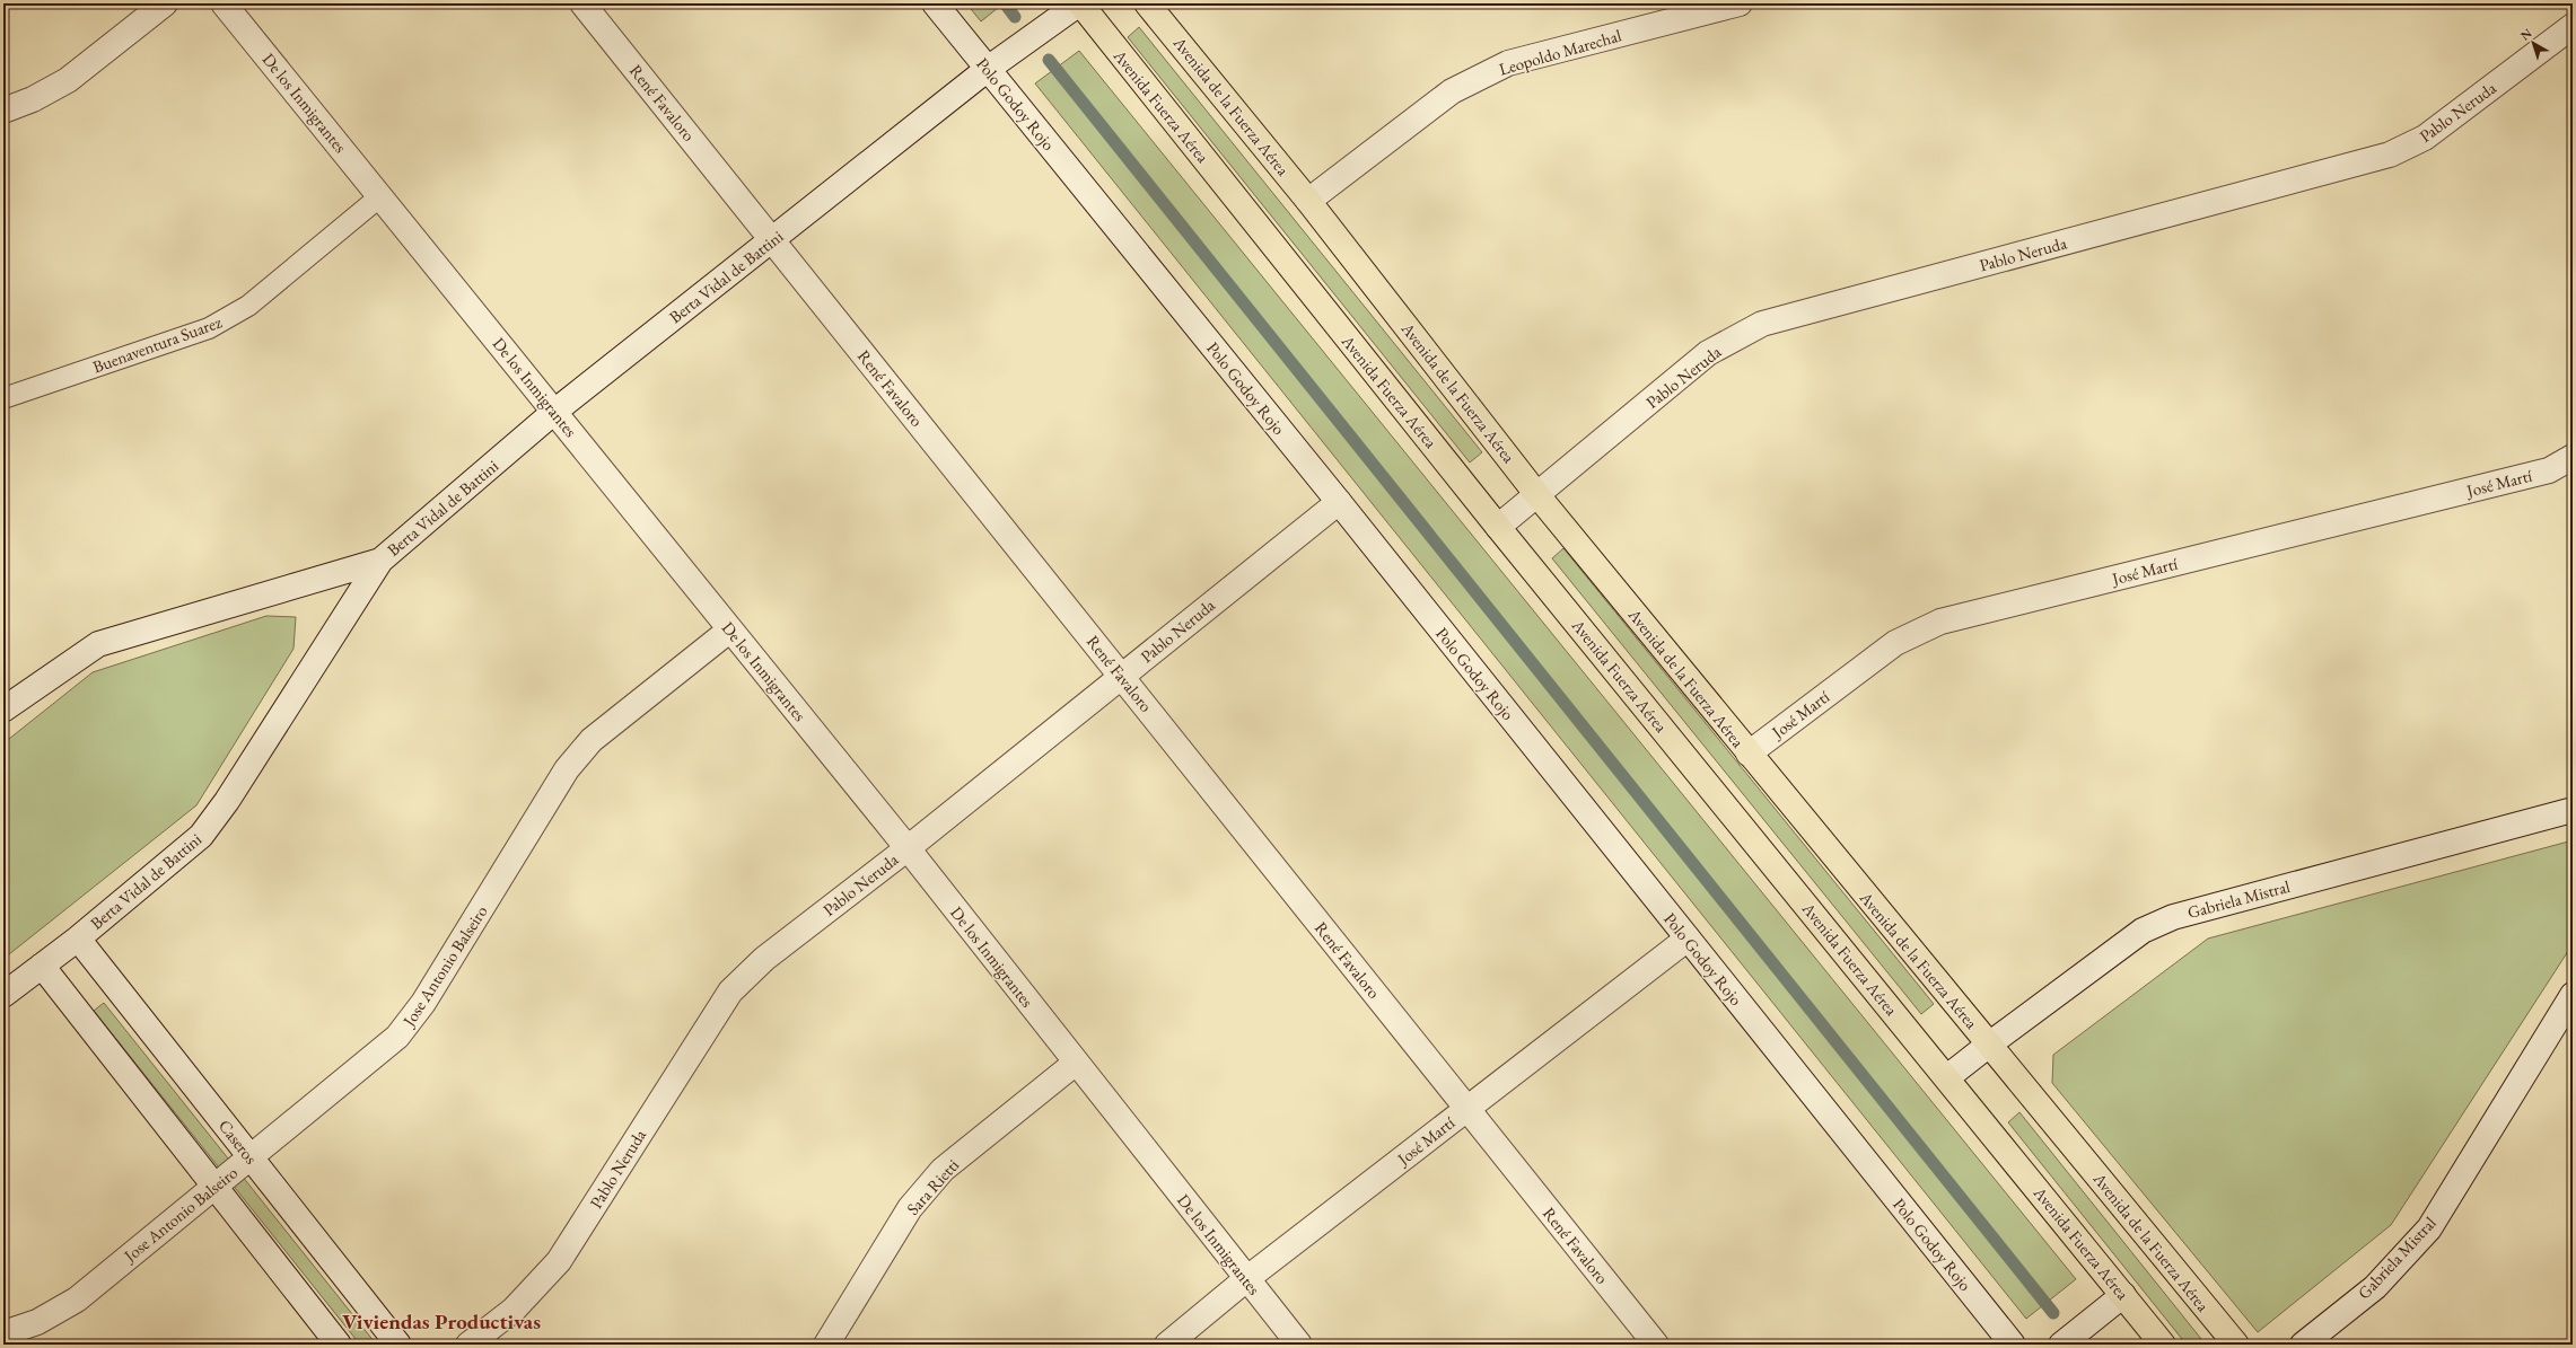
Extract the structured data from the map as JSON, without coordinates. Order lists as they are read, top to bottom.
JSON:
{
  "streets": {
    "main road": ["Avenida Fuerza Aérea", "Avenida de la Fuerza Aérea"],
    "street": [
      "Leopoldo Marechal",
      "De los Inmigrantes",
      "René Favaloro",
      "Polo Godoy Rojo",
      "Pablo Neruda",
      "Berta Vidal de Battini",
      "José Martí",
      "Gabriela Mistral",
      "Jose Antonio Balseiro",
      "Caseros",
      "Sara Rietti"
    ],
    "lane": ["Buenaventura Suarez"]
  },
  "crossings": [
    ["Leopoldo Marechal", "Avenida de la Fuerza Aérea"],
    ["De los Inmigrantes", "Pablo Neruda"],
    ["De los Inmigrantes", "Berta Vidal de Battini"],
    ["De los Inmigrantes", "Buenaventura Suarez"],
    ["De los Inmigrantes", "José Martí"],
    ["De los Inmigrantes", "Jose Antonio Balseiro"],
    ["De los Inmigrantes", "Sara Rietti"],
    ["René Favaloro", "Pablo Neruda"],
    ["René Favaloro", "Berta Vidal de Battini"],
    ["René Favaloro", "José Martí"],
    ["Polo Godoy Rojo", "Pablo Neruda"],
    ["Polo Godoy Rojo", "Berta Vidal de Battini"],
    ["Polo Godoy Rojo", "José Martí"],
    ["Avenida Fuerza Aérea", "Pablo Neruda"],
    ["Avenida Fuerza Aérea", "Berta Vidal de Battini"],
    ["Avenida Fuerza Aérea", "Gabriela Mistral"],
    ["Avenida de la Fuerza Aérea", "Pablo Neruda"],
    ["Avenida de la Fuerza Aérea", "José Martí"],
    ["Avenida de la Fuerza Aérea", "Gabriela Mistral"],
    ["Berta Vidal de Battini", "Caseros"],
    ["Jose Antonio Balseiro", "Caseros"]
  ],
  "districts": ["Viviendas Productivas"],
  "north": "top left"
}
